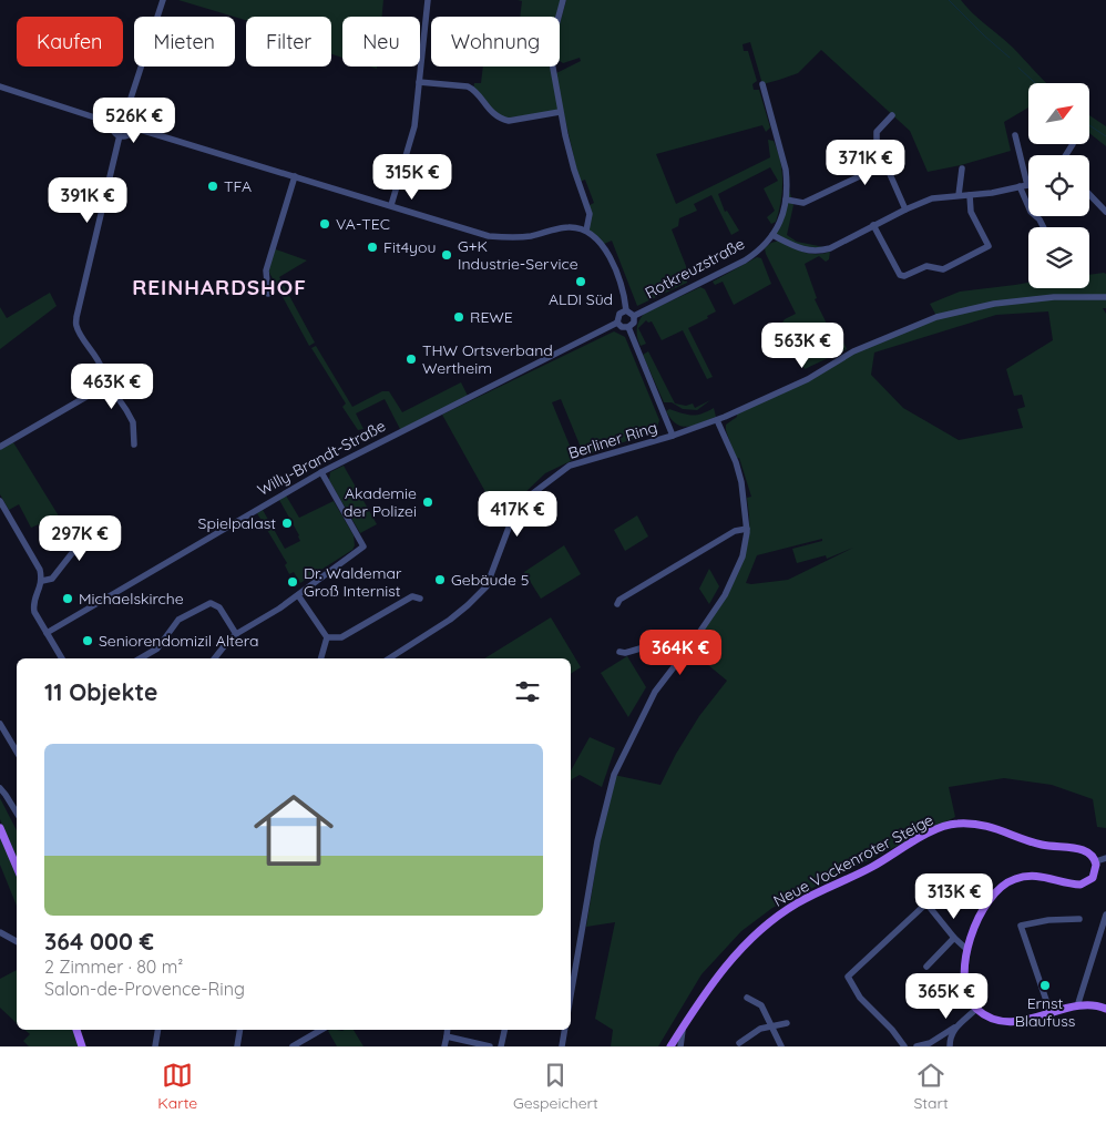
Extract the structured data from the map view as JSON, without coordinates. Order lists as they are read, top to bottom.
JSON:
{
  "streets": {
    "main road": ["Neue Vockenroter Steige"],
    "street": ["Rotkreuzstraße", "Berliner Ring", "Willy-Brandt-Straße"]
  },
  "crossings": [
    ["Rotkreuzstraße", "Willy-Brandt-Straße"]
  ],
  "districts": ["REINHARDSHOF"],
  "places": [
    "TFA",
    "VA-TEC",
    "Fit4you",
    "G+K Industrie-Service",
    "ALDI Süd",
    "REWE",
    "THW Ortsverband Wertheim",
    "Akademie der Polizei",
    "Spielpalast",
    "Gebäude 5",
    "Dr. Waldemar Groß Internist",
    "Michaelskirche",
    "Seniorendomizil Altera",
    "Ernst Blaufuss"
  ],
  "north": "top right",
  "page": {
    "chip": [
      "Kaufen",
      "Mieten",
      "Filter",
      "Neu",
      "Wohnung"
    ],
    "price": [
      "526K €",
      "371K €",
      "315K €",
      "391K €",
      "563K €",
      "463K €",
      "417K €",
      "297K €",
      "364K €",
      "313K €",
      "365K €"
    ],
    "heading": "11 Objekte",
    "list": [
      {
        "name": "364 000 €",
        "note": "2 Zimmer · 80 m² · Salon-de-Provence-Ring"
      }
    ],
    "tabs": ["Karte", "Gespeichert", "Start"]
  }
}
